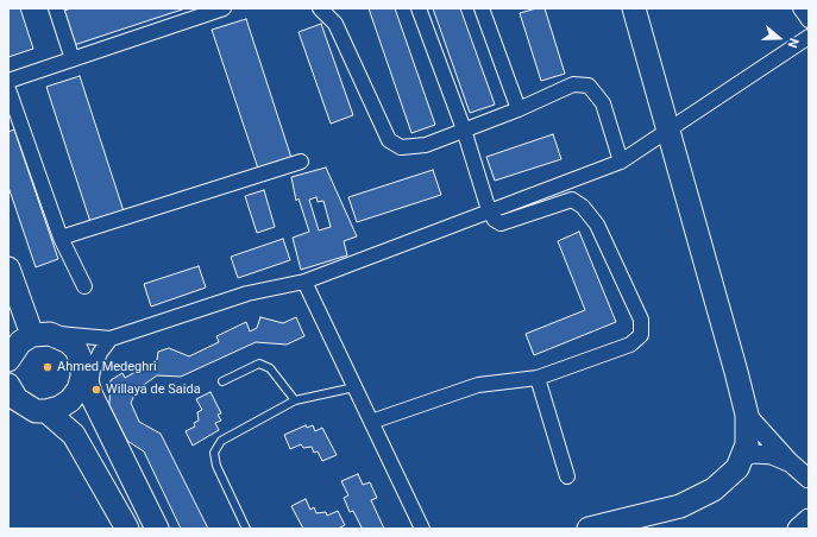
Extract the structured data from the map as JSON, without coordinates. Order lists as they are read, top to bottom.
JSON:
{
  "places": ["Ahmed Medeghri", "Willaya de Saida"],
  "north": "right"
}
